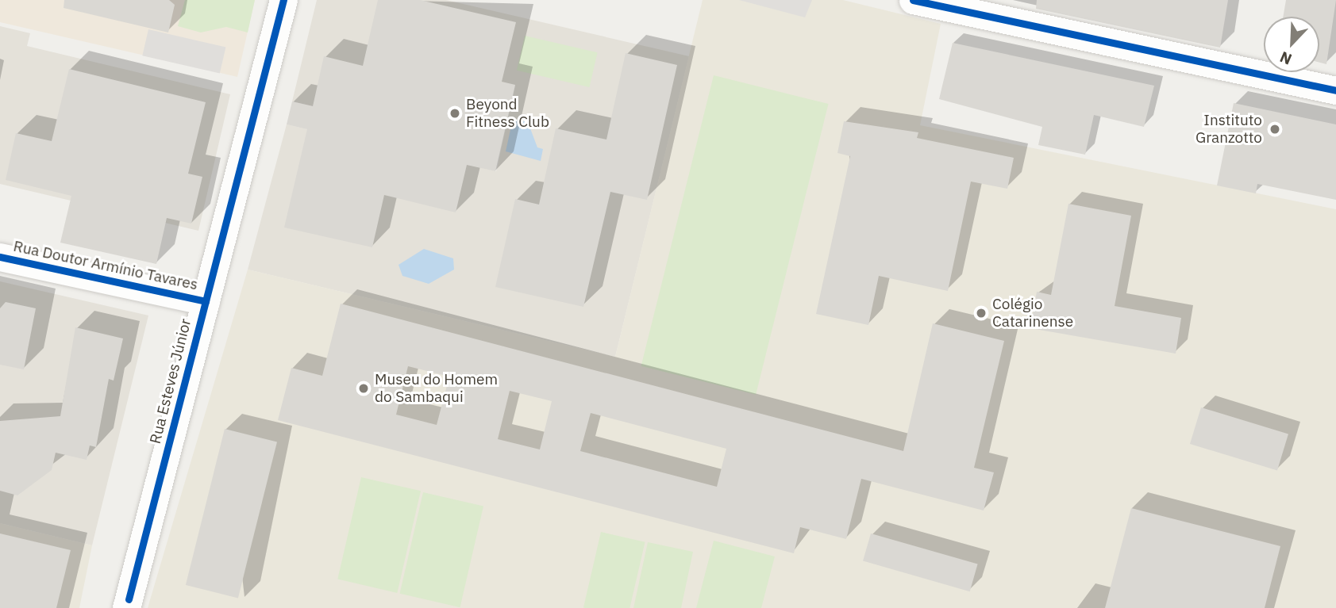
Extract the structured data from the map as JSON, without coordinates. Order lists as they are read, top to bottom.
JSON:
{
  "streets": {
    "street": ["Rua Doutor Armínio Tavares", "Rua Esteves Júnior"]
  },
  "crossings": [
    ["Rua Doutor Armínio Tavares", "Rua Esteves Júnior"]
  ],
  "places": [
    "Beyond Fitness Club",
    "Instituto Granzotto",
    "Colégio Catarinense",
    "Museu do Homem do Sambaqui"
  ],
  "north": "bottom left"
}
